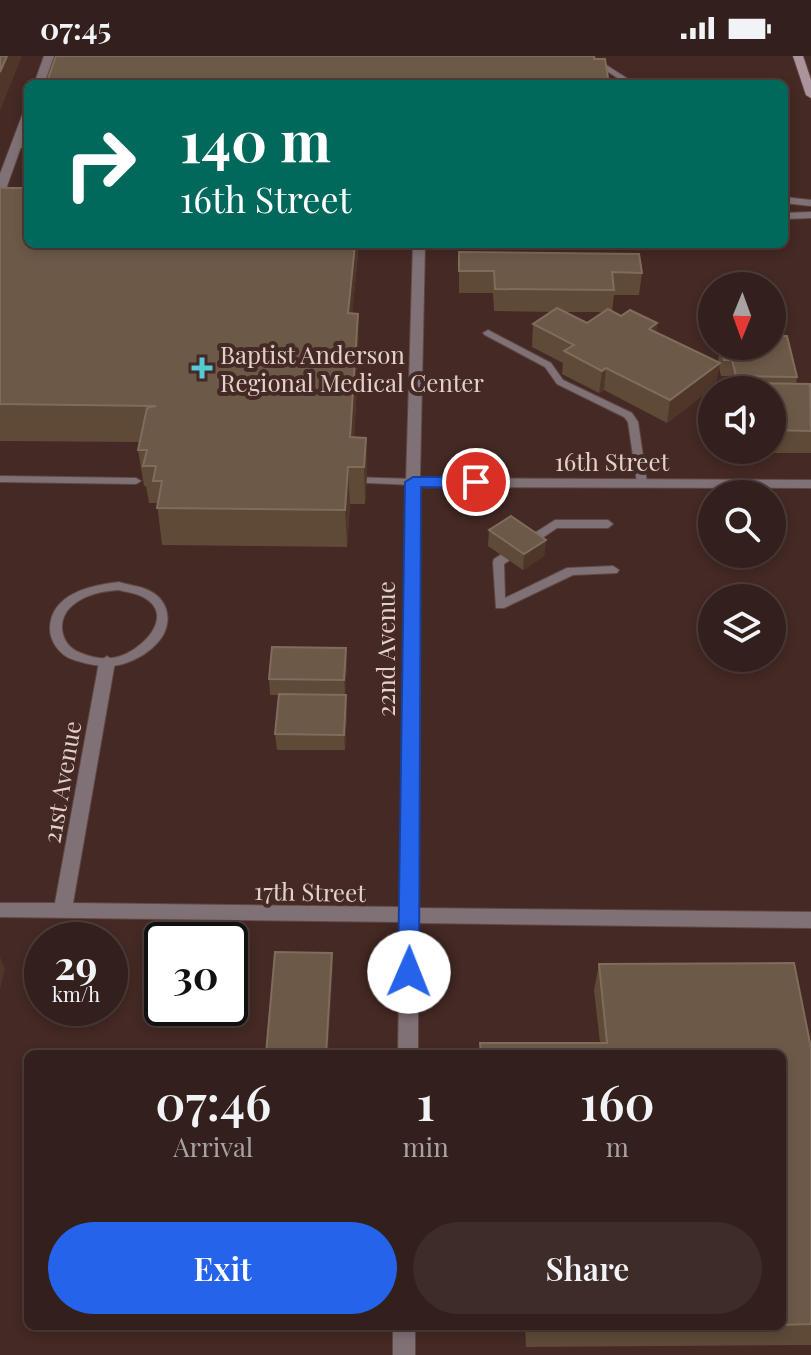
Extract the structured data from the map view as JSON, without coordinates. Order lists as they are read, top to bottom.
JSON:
{
  "streets": {
    "street": [
      "16th Street",
      "22nd Avenue",
      "21st Avenue",
      "17th Street"
    ]
  },
  "crossings": [
    ["16th Street", "22nd Avenue"],
    ["22nd Avenue", "17th Street"],
    ["21st Avenue", "17th Street"]
  ],
  "places": {
    "health": ["Baptist Anderson Regional Medical Center"]
  },
  "north": "bottom",
  "page": {
    "status": "07:45",
    "turn": ["140 m", "16th Street"],
    "speed": "29 km/h",
    "limit": "30",
    "eta": [
      "07:46",
      "Arrival",
      "1",
      "min",
      "160",
      "m"
    ],
    "buttons": ["Exit", "Share"]
  }
}
